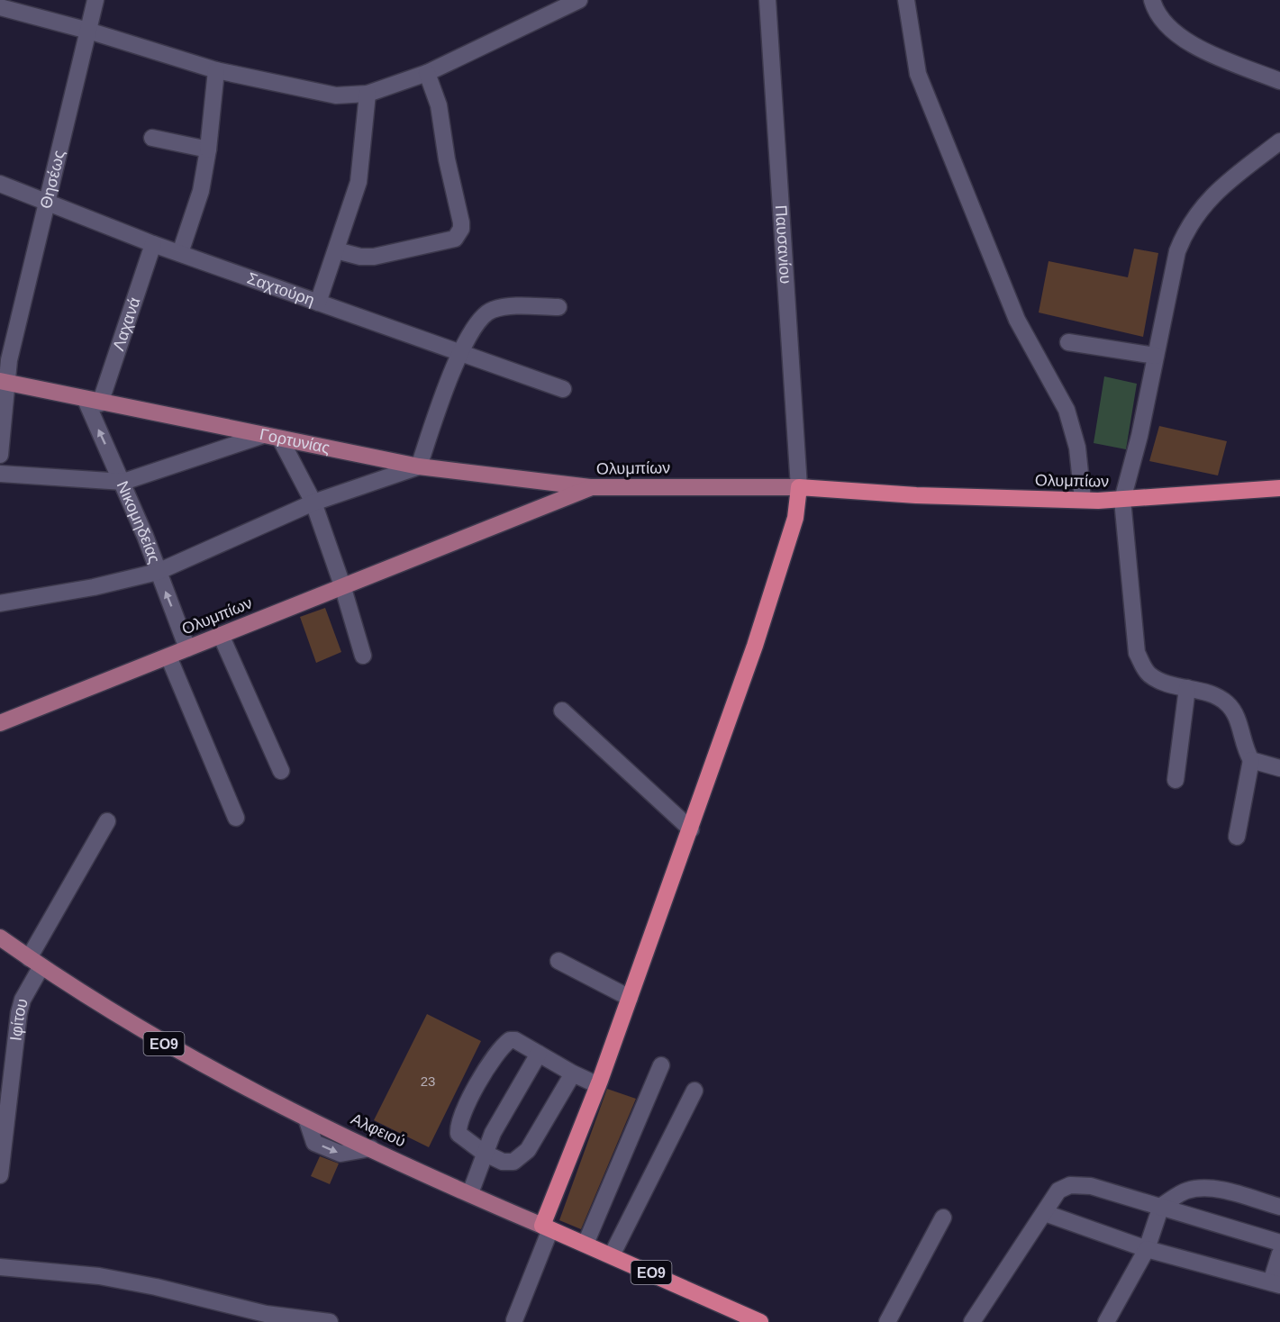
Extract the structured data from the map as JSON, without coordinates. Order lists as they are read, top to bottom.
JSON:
{
  "streets": {
    "highway": ["Ολυμπίων", "ΕΟ9", "Αλφειού"],
    "main road": ["Γορτυνίας"],
    "street": [
      "Θησέως",
      "Παυσανίου",
      "Σαχτούρη",
      "Λαχανά",
      "Νικομηδείας",
      "Ιφίτου"
    ]
  },
  "crossings": [
    ["Θησέως", "Σαχτούρη"],
    ["Θησέως", "Γορτυνίας"],
    ["Παυσανίου", "Ολυμπίων"],
    ["Σαχτούρη", "Λαχανά"],
    ["Λαχανά", "Γορτυνίας"],
    ["Λαχανά", "Νικομηδείας"],
    ["Γορτυνίας", "Ολυμπίων"],
    ["Γορτυνίας", "Νικομηδείας"],
    ["Ολυμπίων", "Νικομηδείας"],
    ["Ιφίτου", "Αλφειού"]
  ],
  "one_way": ["Νικομηδείας"],
  "house_numbers": ["23"]
}
